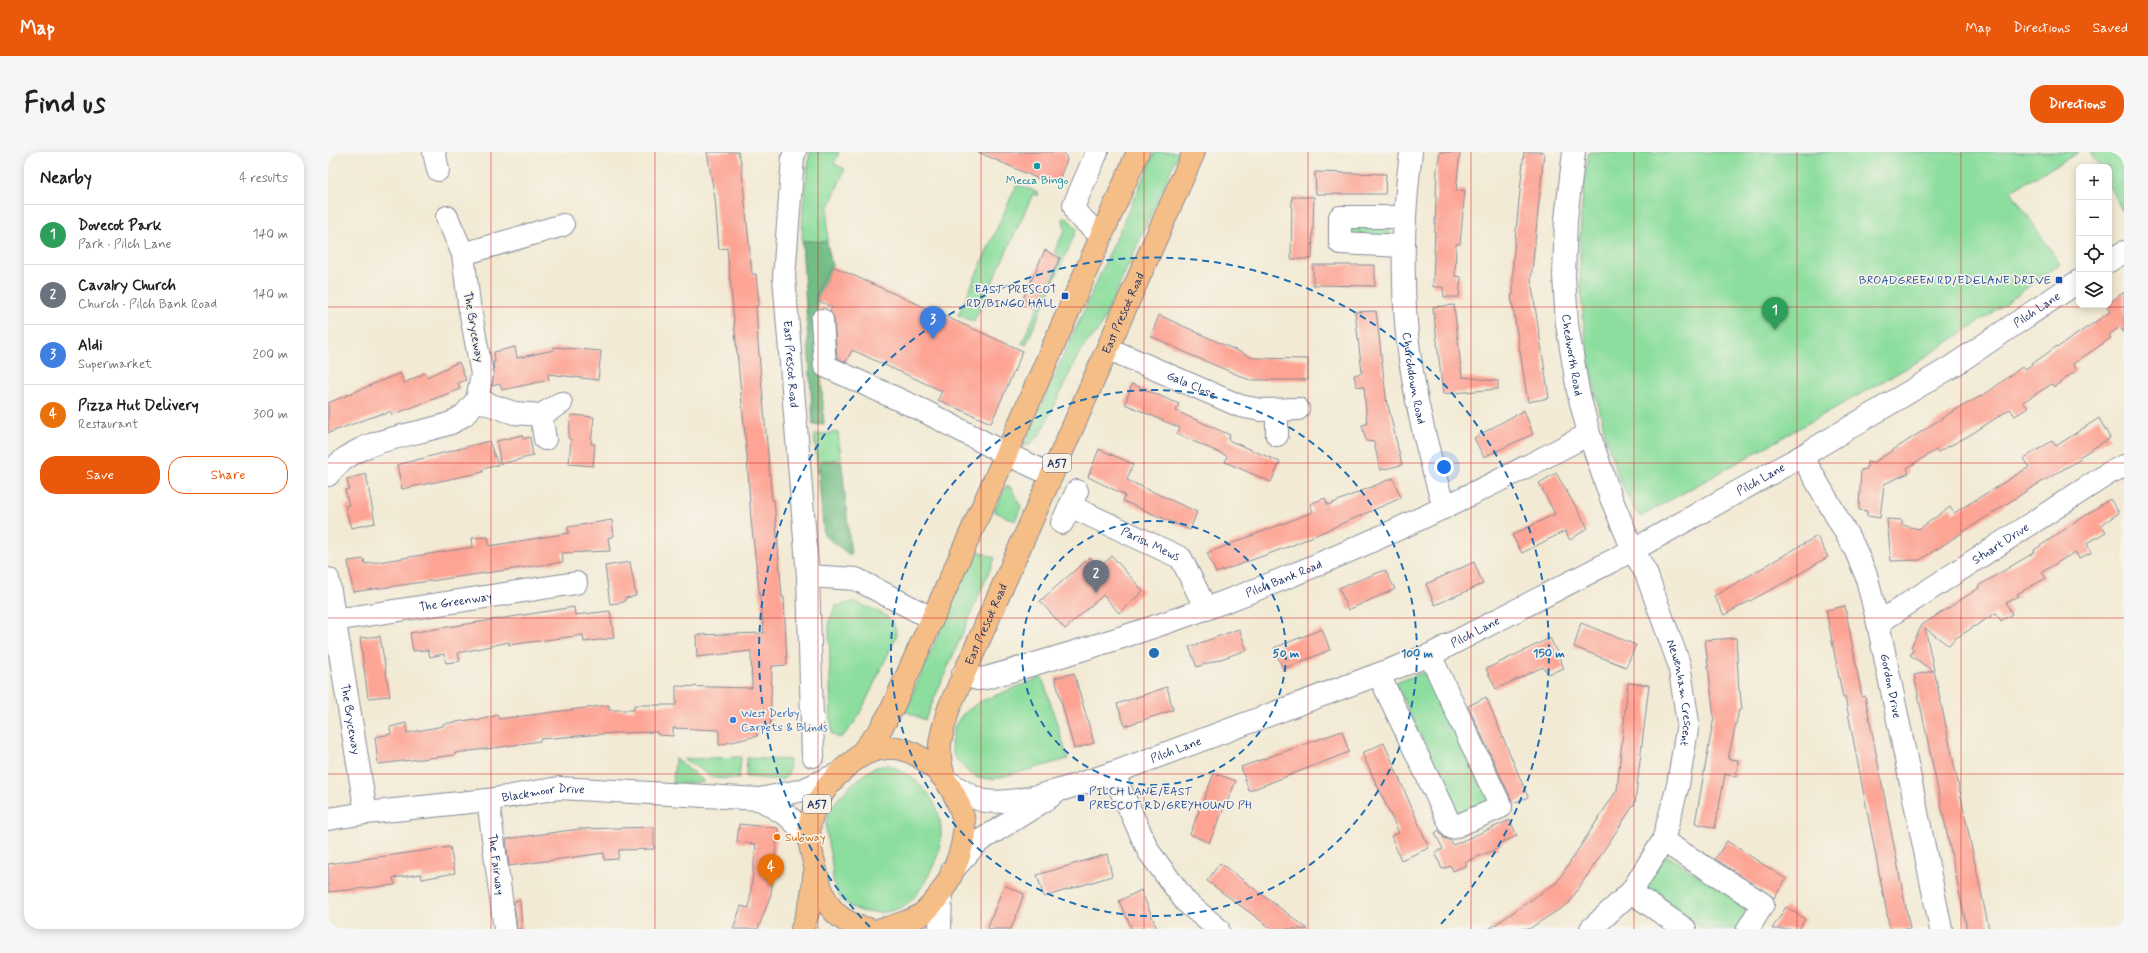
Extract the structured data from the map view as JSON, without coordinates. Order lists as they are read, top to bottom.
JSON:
{
  "streets": {
    "highway": ["East Prescot Road", "A57"],
    "street": [
      "Pilch Lane",
      "The Bryceway",
      "Chedworth Road",
      "Churchdown Road",
      "Gala Close",
      "Stuart Drive",
      "Parish Mews",
      "Pilch Bank Road",
      "The Greenway",
      "Gordon Drive",
      "Newenham Crescent",
      "Blackmoor Drive",
      "The Fairway"
    ]
  },
  "crossings": [
    ["Pilch Lane", "East Prescot Road"],
    ["Pilch Lane", "Chedworth Road"],
    ["Pilch Lane", "A57"],
    ["Pilch Lane", "Gordon Drive"],
    ["Pilch Lane", "Newenham Crescent"],
    ["East Prescot Road", "Gala Close"],
    ["East Prescot Road", "A57"],
    ["East Prescot Road", "Pilch Bank Road"],
    ["The Bryceway", "The Greenway"],
    ["The Bryceway", "Blackmoor Drive"],
    ["Chedworth Road", "Pilch Bank Road"],
    ["Chedworth Road", "Newenham Crescent"],
    ["Churchdown Road", "Pilch Bank Road"],
    ["A57", "Blackmoor Drive"],
    ["Stuart Drive", "Gordon Drive"],
    ["Parish Mews", "Pilch Bank Road"],
    ["Blackmoor Drive", "The Fairway"]
  ],
  "places": {
    "other": ["Mecca Bingo", "West Derby Carpets & Blinds", "Subway"],
    "transit": ["BROADGREEN RD/EDELANE DRIVE", "EAST PRESCOT RD/BINGO HALL", "PILCH LANE/EAST PRESCOT RD/GREYHOUND PH"]
  },
  "page": {
    "header": "Map",
    "nav": ["Map", "Directions", "Saved"],
    "buttons": [
      "Directions",
      ["Save", "Share"]
    ],
    "title": "Find us",
    "heading": ["Nearby", "4 results"],
    "map_buttons": ["+", "−"],
    "list": [
      {
        "mark": "1",
        "name": "Dovecot Park",
        "note": "Park · Pilch Lane",
        "value": "140 m"
      },
      {
        "mark": "2",
        "name": "Cavalry Church",
        "note": "Church · Pilch Bank Road",
        "value": "140 m"
      },
      {
        "mark": "3",
        "name": "Aldi",
        "note": "Supermarket",
        "value": "200 m"
      },
      {
        "mark": "4",
        "name": "Pizza Hut Delivery",
        "note": "Restaurant",
        "value": "300 m"
      }
    ],
    "pins": [
      "1",
      "3",
      "2",
      "4"
    ]
  },
  "rings": ["50 m", "100 m", "150 m"]
}
